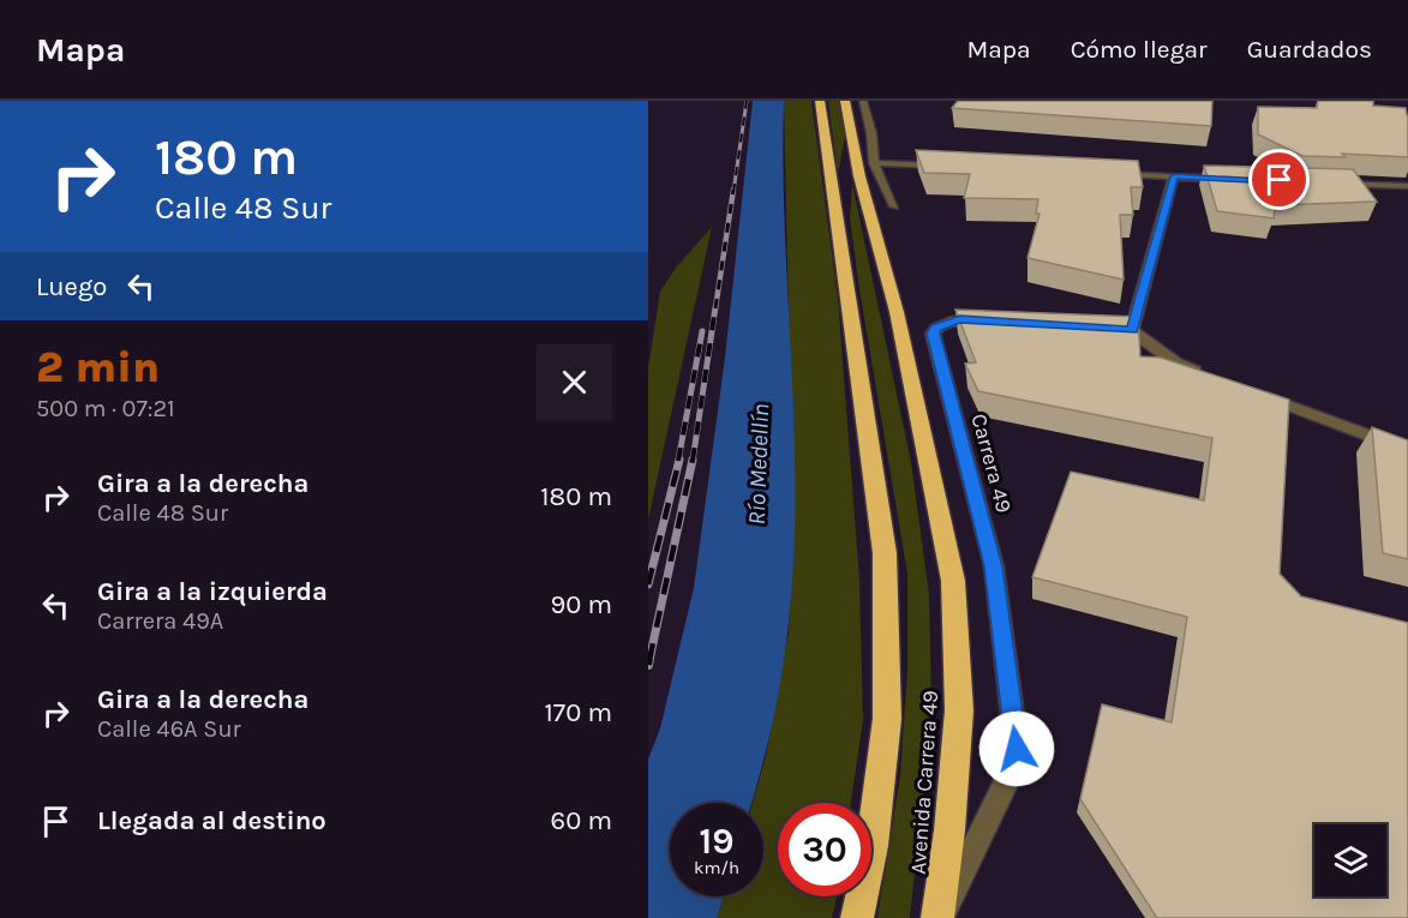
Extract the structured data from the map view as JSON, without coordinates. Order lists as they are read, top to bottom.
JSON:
{
  "streets": {
    "highway": ["Avenida Carrera 49"],
    "street": ["Carrera 49"]
  },
  "crossings": [
    ["Carrera 49", "Avenida Carrera 49"]
  ],
  "water": ["Río Medellín"],
  "page": {
    "header": "Mapa",
    "nav": ["Mapa", "Cómo llegar", "Guardados"],
    "turn": ["180 m", "Calle 48 Sur"],
    "then": "Luego",
    "heading": ["2 min", "500 m · 07:21"],
    "list": [
      {
        "name": "Gira a la derecha",
        "note": "Calle 48 Sur",
        "value": "180 m"
      },
      {
        "name": "Gira a la izquierda",
        "note": "Carrera 49A",
        "value": "90 m"
      },
      {
        "name": "Gira a la derecha",
        "note": "Calle 46A Sur",
        "value": "170 m"
      },
      {
        "name": "Llegada al destino",
        "value": "60 m"
      }
    ],
    "speed": "19 km/h",
    "limit": "30"
  }
}
